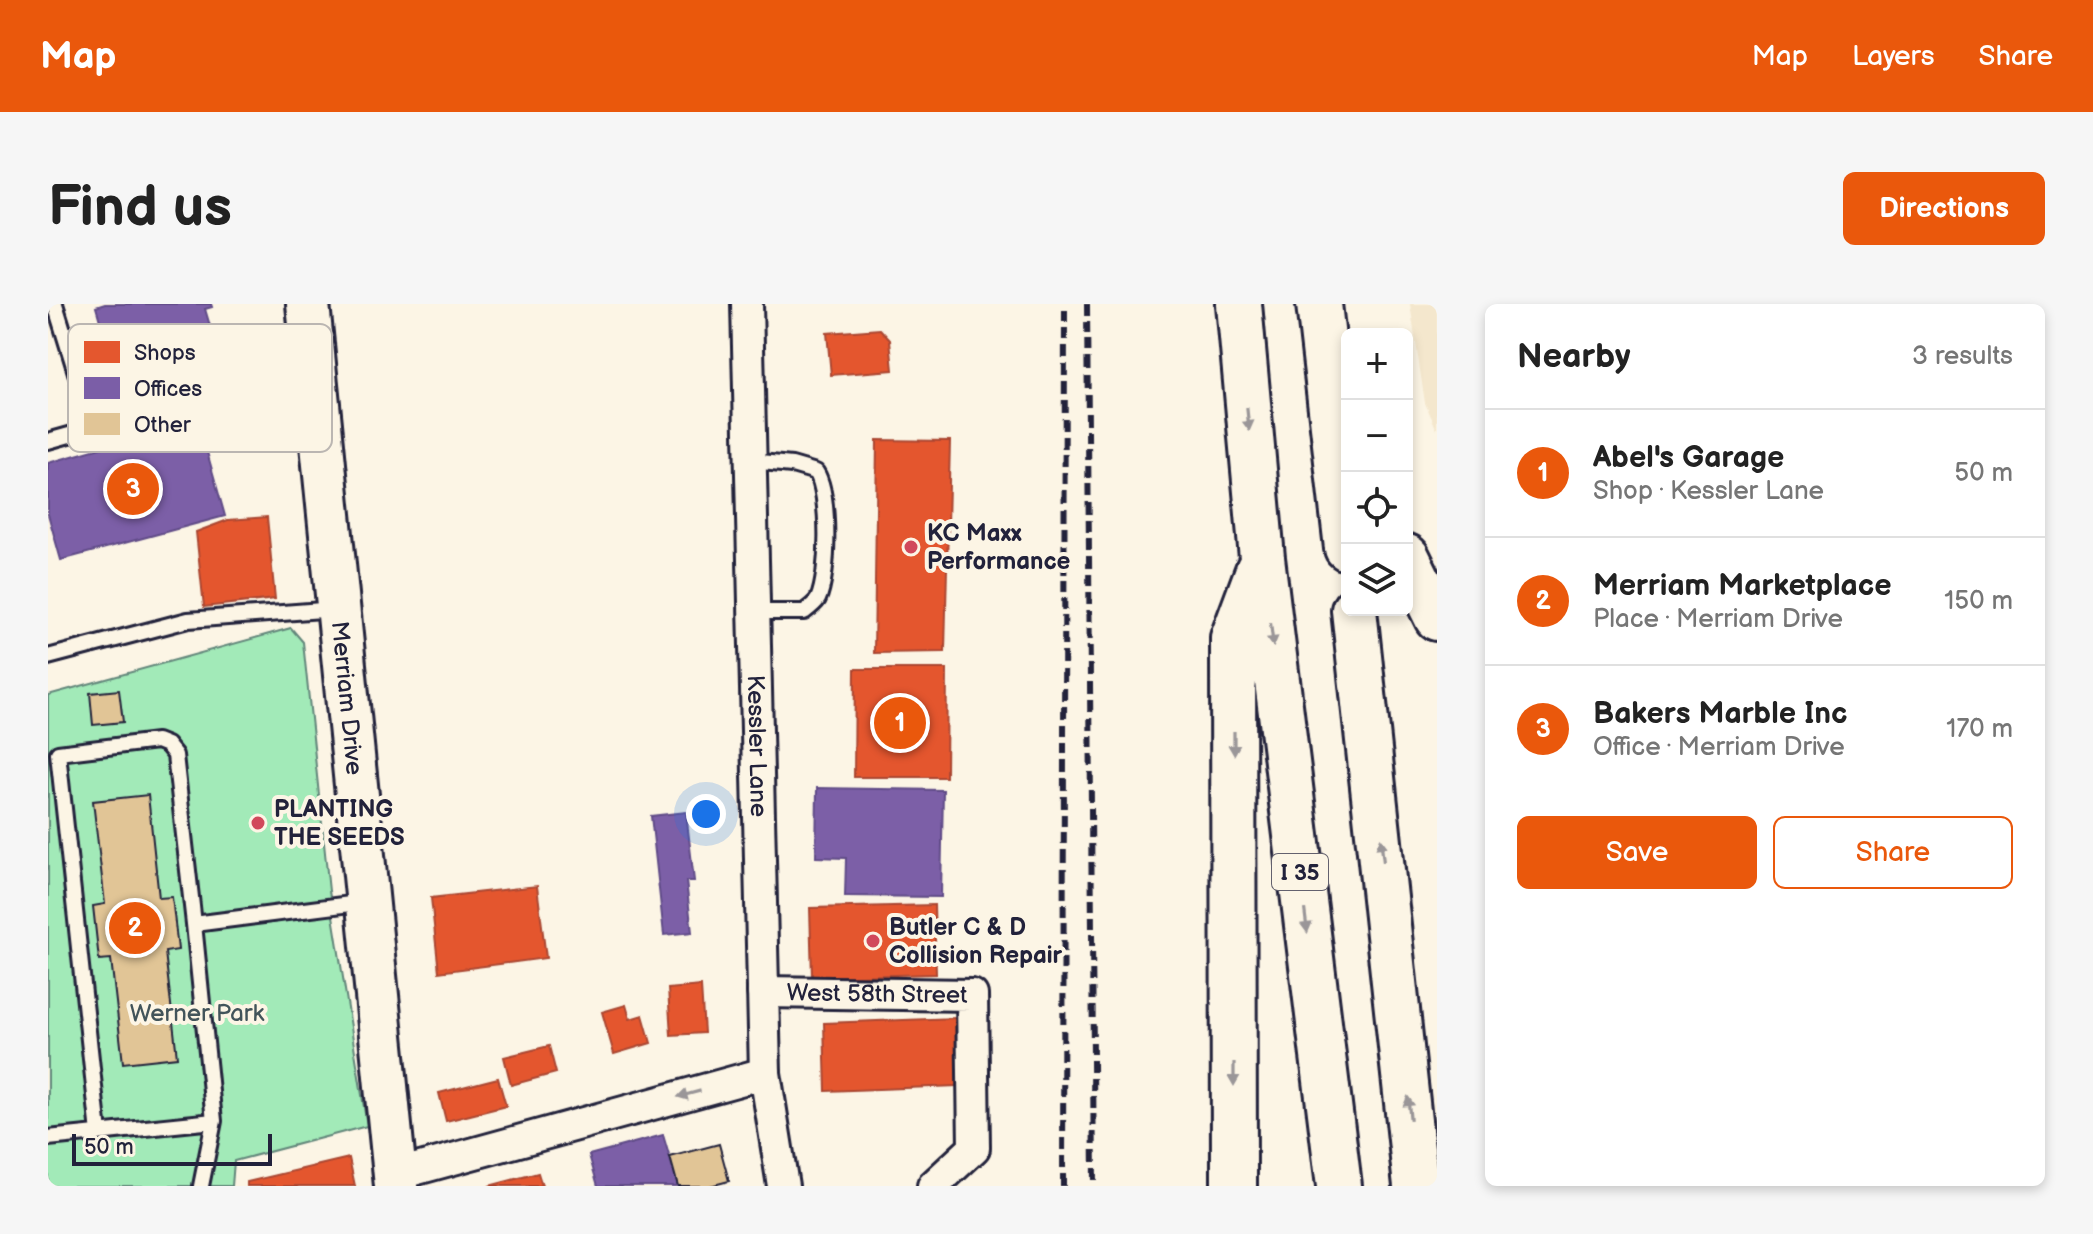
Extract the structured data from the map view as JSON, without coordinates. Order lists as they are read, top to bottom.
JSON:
{
  "streets": {
    "highway": ["I 35"],
    "main road": ["Merriam Drive"],
    "street": ["Kessler Lane", "West 58th Street"]
  },
  "crossings": [
    ["Kessler Lane", "West 58th Street"]
  ],
  "parks": ["Werner Park"],
  "places": ["KC Maxx Performance", "PLANTING THE SEEDS", "Butler C & D Collision Repair"],
  "legend": ["Shops", "Offices", "Other"],
  "scale_bar": "50 m",
  "page": {
    "header": "Map",
    "nav": ["Map", "Layers", "Share"],
    "buttons": [
      "Directions",
      ["Save", "Share"]
    ],
    "title": "Find us",
    "heading": ["Nearby", "3 results"],
    "map_buttons": ["+", "−"],
    "list": [
      {
        "mark": "1",
        "name": "Abel's Garage",
        "note": "Shop · Kessler Lane",
        "value": "50 m"
      },
      {
        "mark": "2",
        "name": "Merriam Marketplace",
        "note": "Place · Merriam Drive",
        "value": "150 m"
      },
      {
        "mark": "3",
        "name": "Bakers Marble Inc",
        "note": "Office · Merriam Drive",
        "value": "170 m"
      }
    ],
    "pins": ["3", "1", "2"],
    "scale": "50 m"
  }
}
